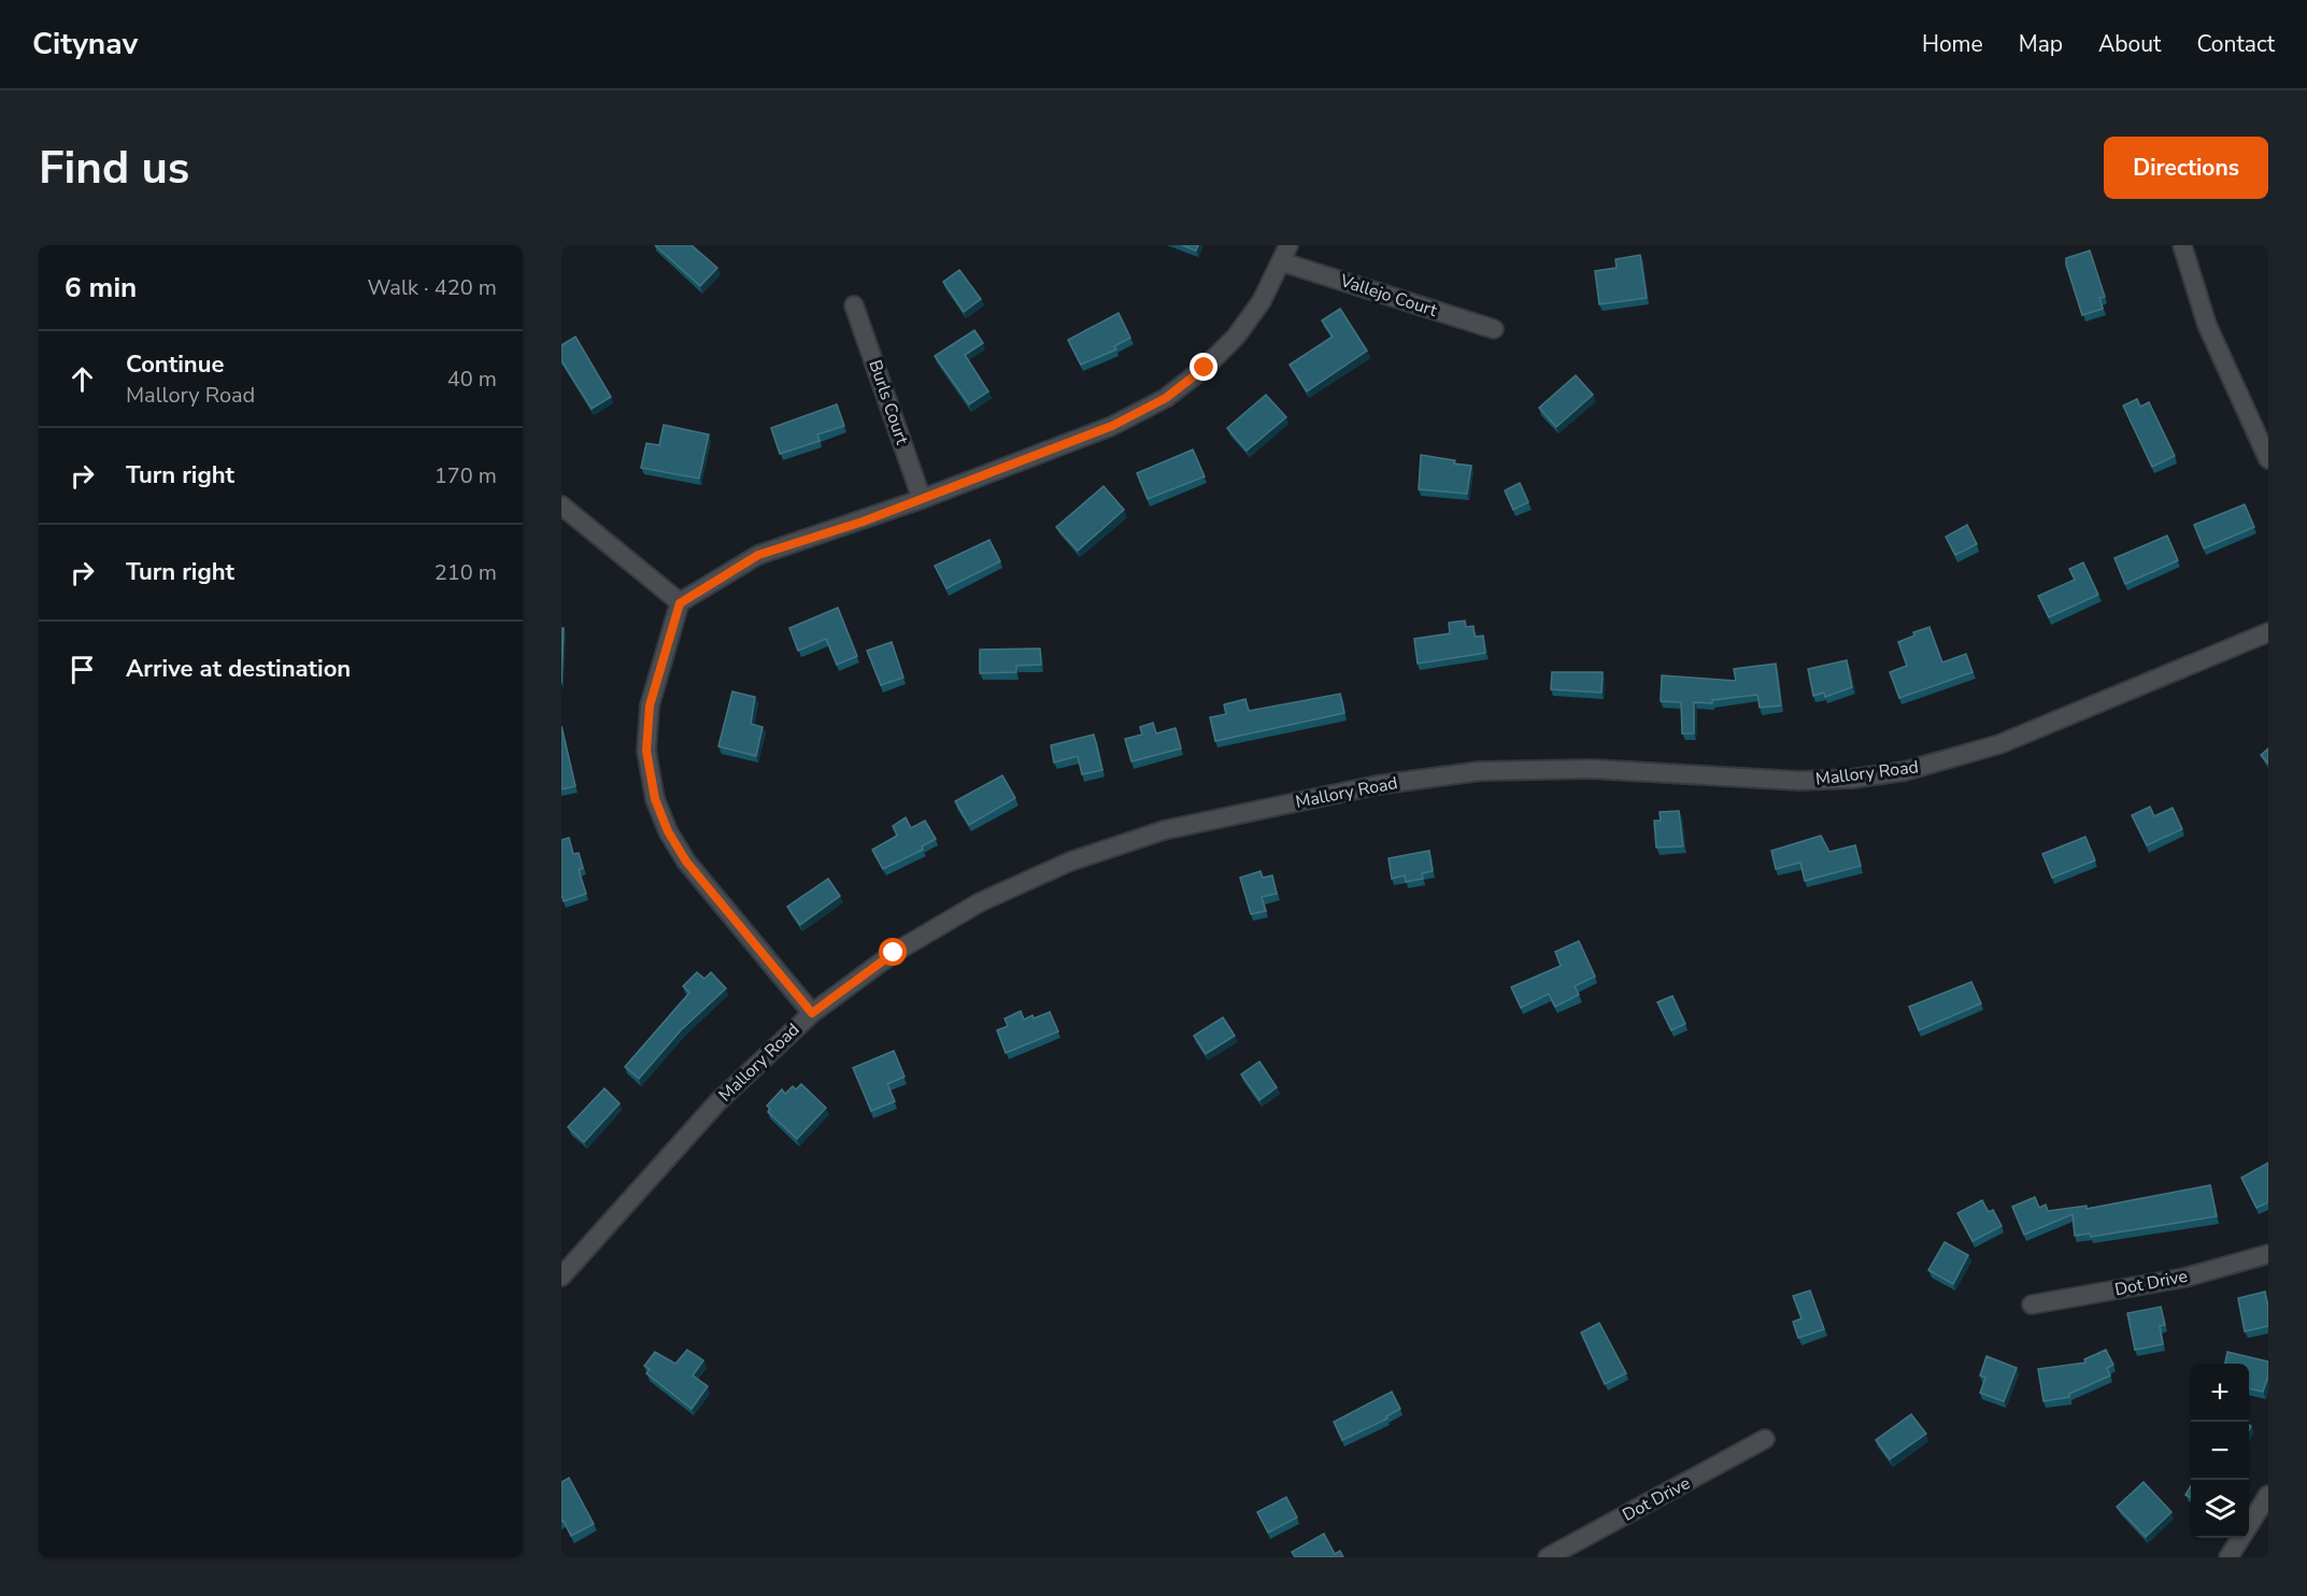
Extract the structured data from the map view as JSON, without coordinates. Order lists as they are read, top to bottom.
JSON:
{
  "streets": {
    "street": [
      "Vallejo Court",
      "Burls Court",
      "Mallory Road",
      "Dot Drive"
    ]
  },
  "page": {
    "header": "Citynav",
    "nav": [
      "Home",
      "Map",
      "About",
      "Contact"
    ],
    "buttons": "Directions",
    "title": "Find us",
    "heading": ["6 min", "Walk · 420 m"],
    "list": [
      ["Continue", "Mallory Road", "40 m"],
      ["Turn right", "170 m"],
      ["Turn right", "210 m"],
      "Arrive at destination"
    ],
    "map_buttons": ["+", "−"]
  }
}
